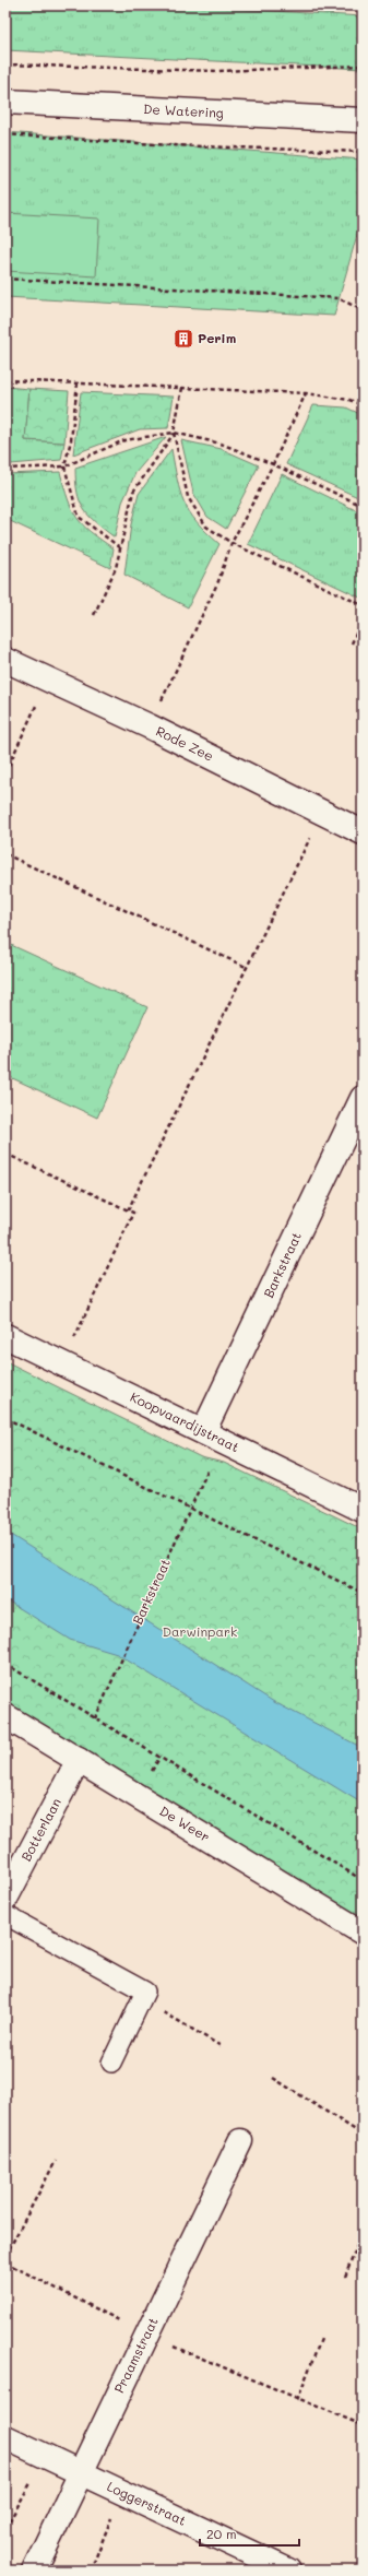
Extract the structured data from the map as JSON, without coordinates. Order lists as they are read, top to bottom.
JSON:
{
  "streets": {
    "street": [
      "De Watering",
      "Rode Zee",
      "Barkstraat",
      "Koopvaardijstraat",
      "De Weer",
      "Botterlaan",
      "Praamstraat",
      "Loggerstraat"
    ]
  },
  "crossings": [
    ["Barkstraat", "Koopvaardijstraat"],
    ["De Weer", "Botterlaan"],
    ["Praamstraat", "Loggerstraat"]
  ],
  "parks": ["Darwinpark"],
  "places": {
    "building": ["Perim"]
  },
  "scale_bar": "20 m"
}
